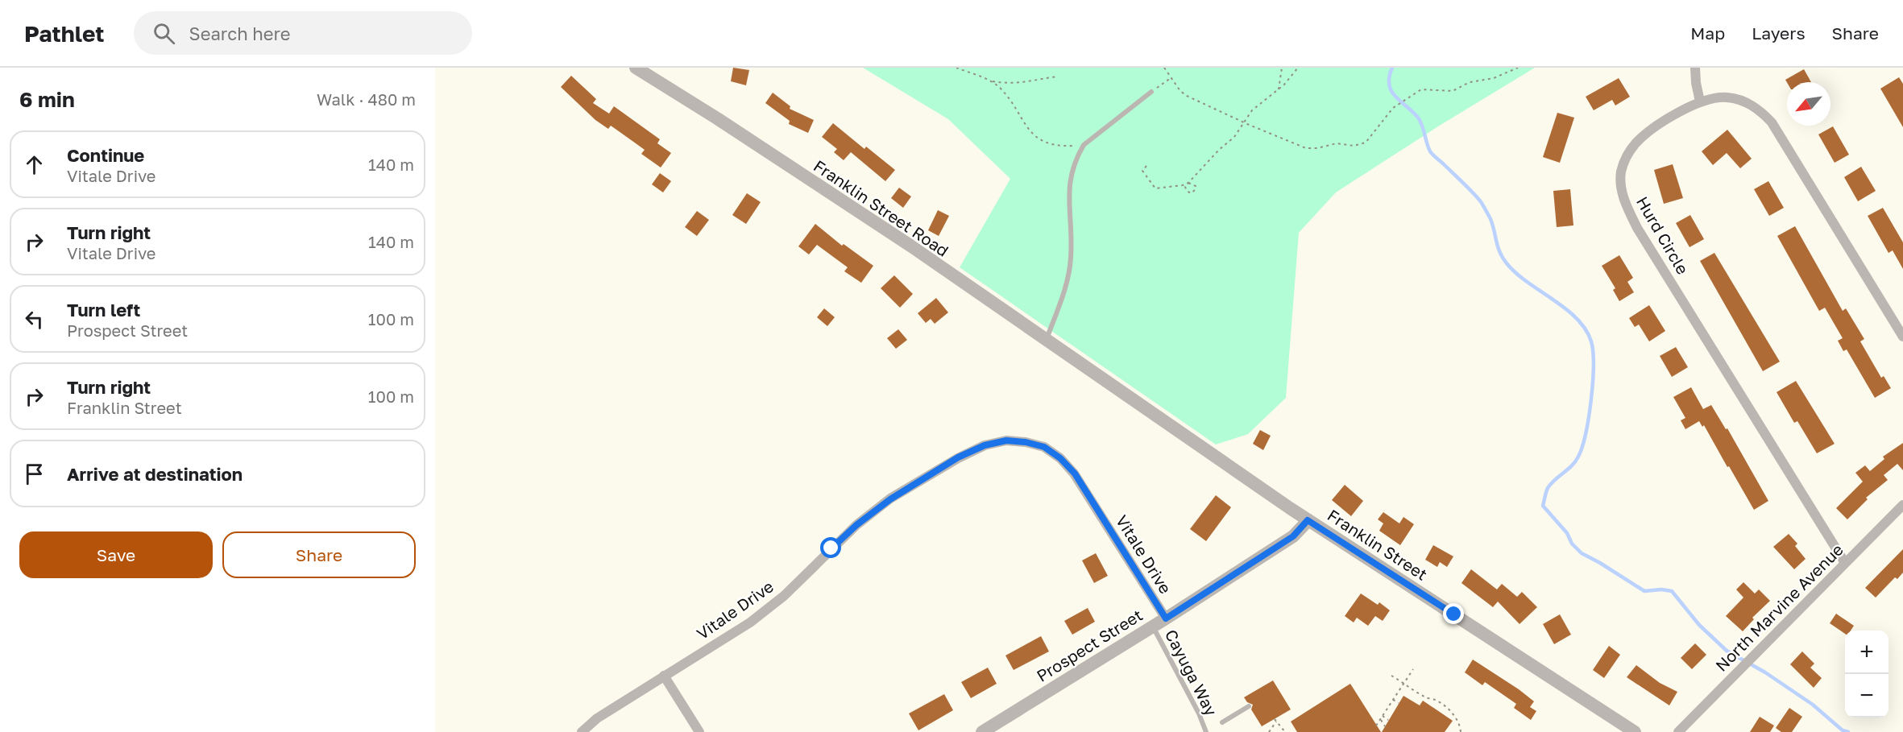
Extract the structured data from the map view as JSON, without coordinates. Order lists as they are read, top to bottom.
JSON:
{
  "streets": {
    "street": [
      "Franklin Street Road",
      "Hurd Circle",
      "Franklin Street",
      "Vitale Drive",
      "North Marvine Avenue",
      "Prospect Street"
    ],
    "lane": ["Cayuga Way"]
  },
  "crossings": [
    ["Franklin Street Road", "Franklin Street"],
    ["Hurd Circle", "North Marvine Avenue"],
    ["Franklin Street", "Prospect Street"],
    ["Vitale Drive", "Prospect Street"],
    ["Prospect Street", "Cayuga Way"]
  ],
  "north": "bottom left",
  "page": {
    "header": "Pathlet",
    "search": "Search here",
    "nav": ["Map", "Layers", "Share"],
    "heading": ["6 min", "Walk · 480 m"],
    "list": [
      ["Continue", "Vitale Drive", "140 m"],
      ["Turn right", "Vitale Drive", "140 m"],
      ["Turn left", "Prospect Street", "100 m"],
      ["Turn right", "Franklin Street", "100 m"],
      "Arrive at destination"
    ],
    "buttons": ["Save", "Share"],
    "map_buttons": ["+", "−"]
  }
}
